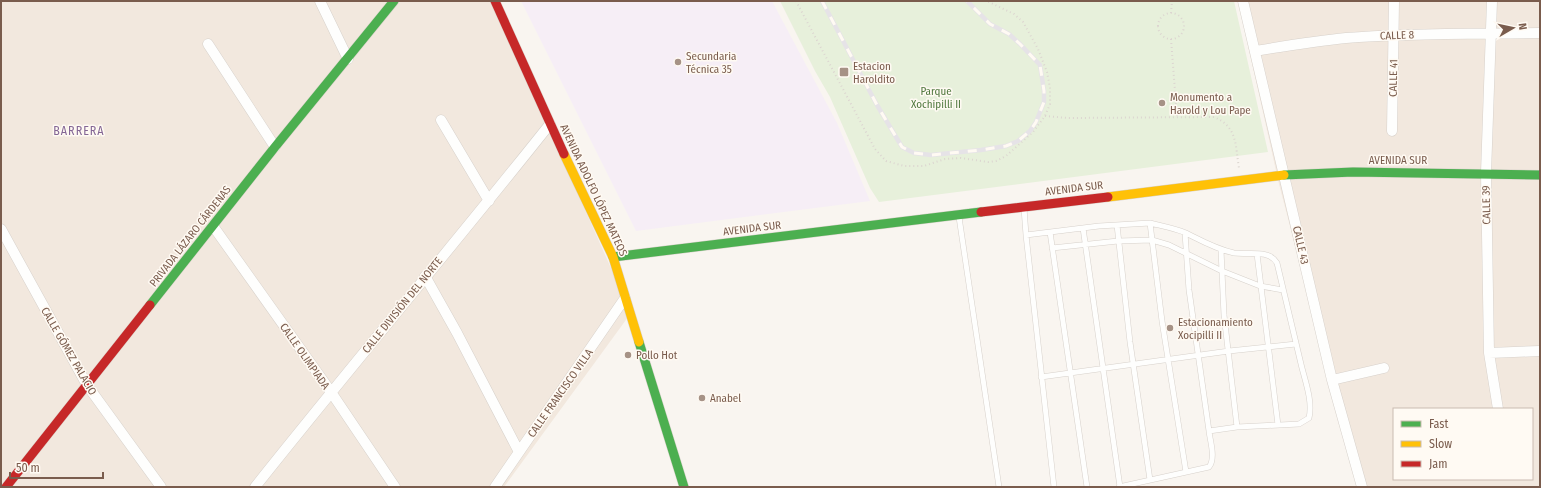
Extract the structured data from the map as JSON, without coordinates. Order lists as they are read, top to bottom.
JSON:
{
  "streets": {
    "street": [
      "CALLE 8",
      "CALLE 41",
      "AVENIDA SUR",
      "AVENIDA ADOLFO LÓPEZ MATEOS",
      "CALLE 39",
      "PRIVADA LÁZARO CÁRDENAS",
      "CALLE 43",
      "CALLE DIVISIÓN DEL NORTE",
      "CALLE GÓMEZ PALACIO",
      "CALLE OLIMPIADA",
      "CALLE FRANCISCO VILLA"
    ]
  },
  "crossings": [
    ["CALLE 8", "CALLE 41"],
    ["CALLE 8", "CALLE 39"],
    ["CALLE 8", "CALLE 43"],
    ["AVENIDA SUR", "AVENIDA ADOLFO LÓPEZ MATEOS"],
    ["AVENIDA SUR", "CALLE 39"],
    ["AVENIDA SUR", "CALLE 43"],
    ["AVENIDA ADOLFO LÓPEZ MATEOS", "CALLE DIVISIÓN DEL NORTE"],
    ["AVENIDA ADOLFO LÓPEZ MATEOS", "CALLE FRANCISCO VILLA"],
    ["PRIVADA LÁZARO CÁRDENAS", "CALLE GÓMEZ PALACIO"],
    ["PRIVADA LÁZARO CÁRDENAS", "CALLE OLIMPIADA"],
    ["CALLE DIVISIÓN DEL NORTE", "CALLE OLIMPIADA"]
  ],
  "districts": ["BARRERA"],
  "parks": ["Parque Xochipilli II"],
  "places": {
    "other": [
      "Secundaria Técnica 35",
      "Monumento a Harold y Lou Pape",
      "Estacionamiento Xocipilli II",
      "Pollo Hot",
      "Anabel"
    ],
    "transit": ["Estacion Haroldito"]
  },
  "legend": ["Fast", "Slow", "Jam"],
  "scale_bar": "50 m",
  "north": "right"
}
